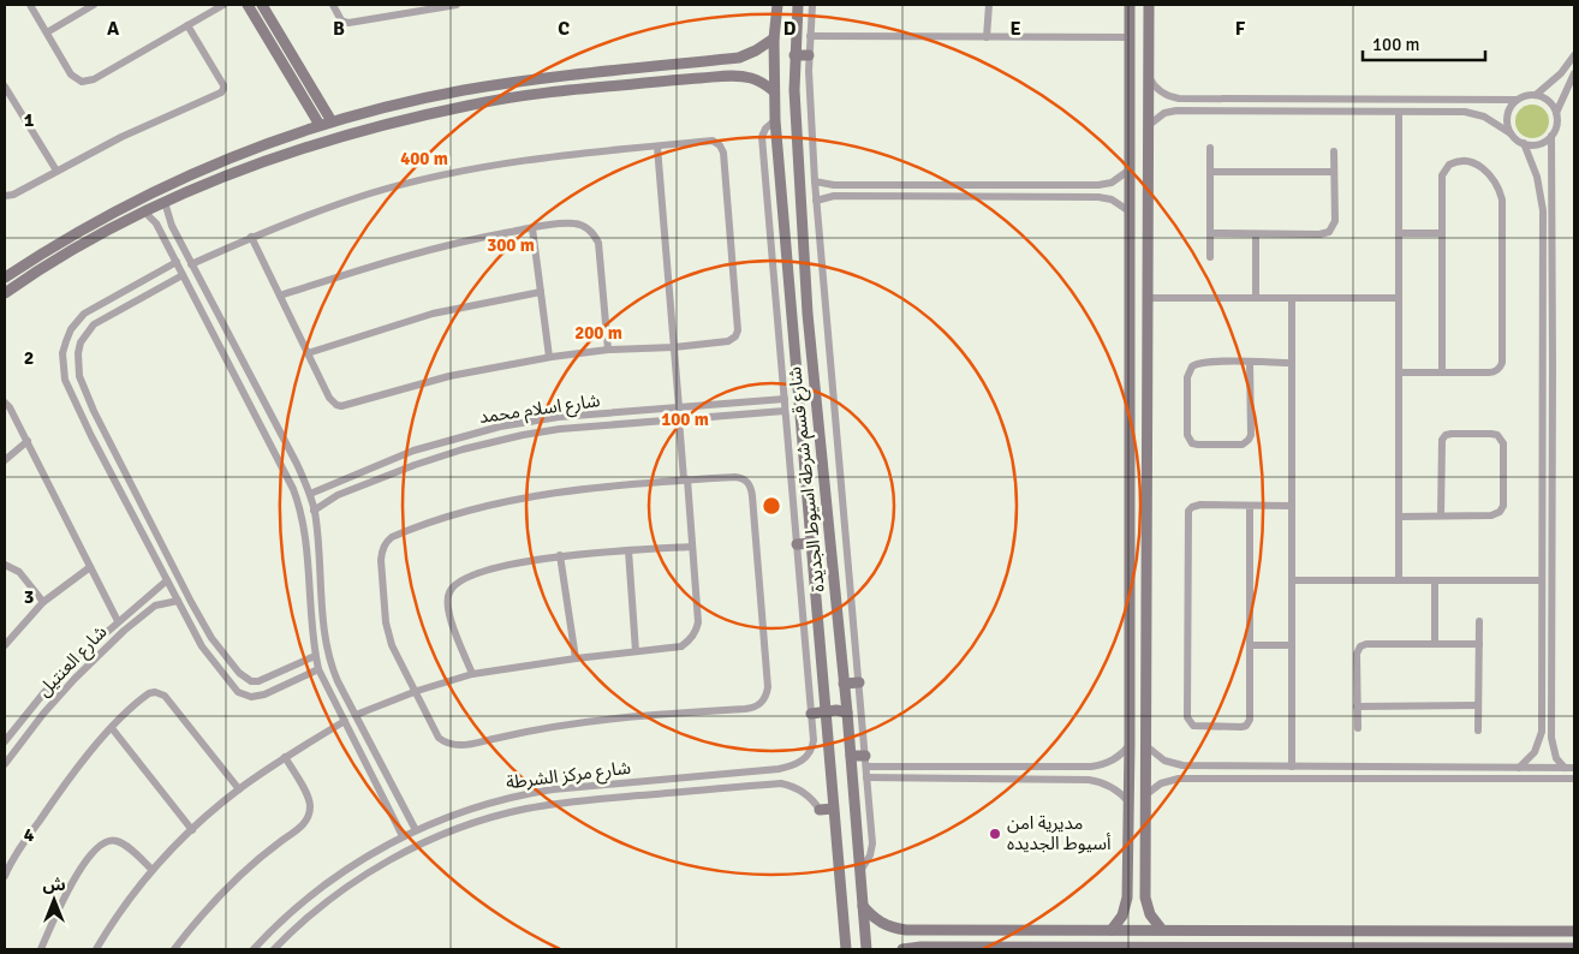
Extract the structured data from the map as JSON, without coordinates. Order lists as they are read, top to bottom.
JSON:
{
  "streets": {
    "street": [
      "شارع اسلام محمد",
      "شارع قسم شرطة اسيوط الجديدة",
      "شارع العنتيل",
      "شارع مركز الشرطة"
    ]
  },
  "places": ["مديرية امن أسيوط الجديده"],
  "scale_bar": "100 m",
  "north": "top",
  "grid": {
    "columns": [
      "A",
      "B",
      "C",
      "D",
      "E",
      "F"
    ],
    "rows": [
      "1",
      "2",
      "3",
      "4"
    ]
  },
  "rings": [
    "400 m",
    "300 m",
    "200 m",
    "100 m"
  ]
}
